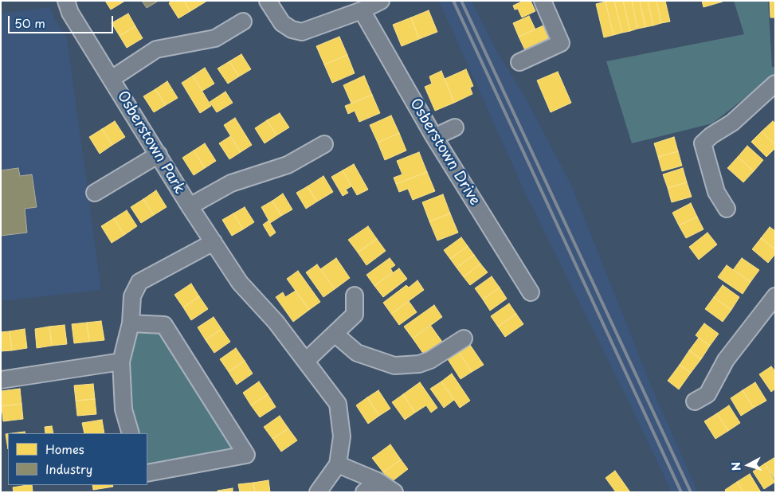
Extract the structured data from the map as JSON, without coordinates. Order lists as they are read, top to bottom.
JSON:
{
  "streets": {
    "street": ["Osberstown Park", "Osberstown Drive"]
  },
  "legend": ["Homes", "Industry"],
  "scale_bar": "50 m",
  "north": "left"
}
